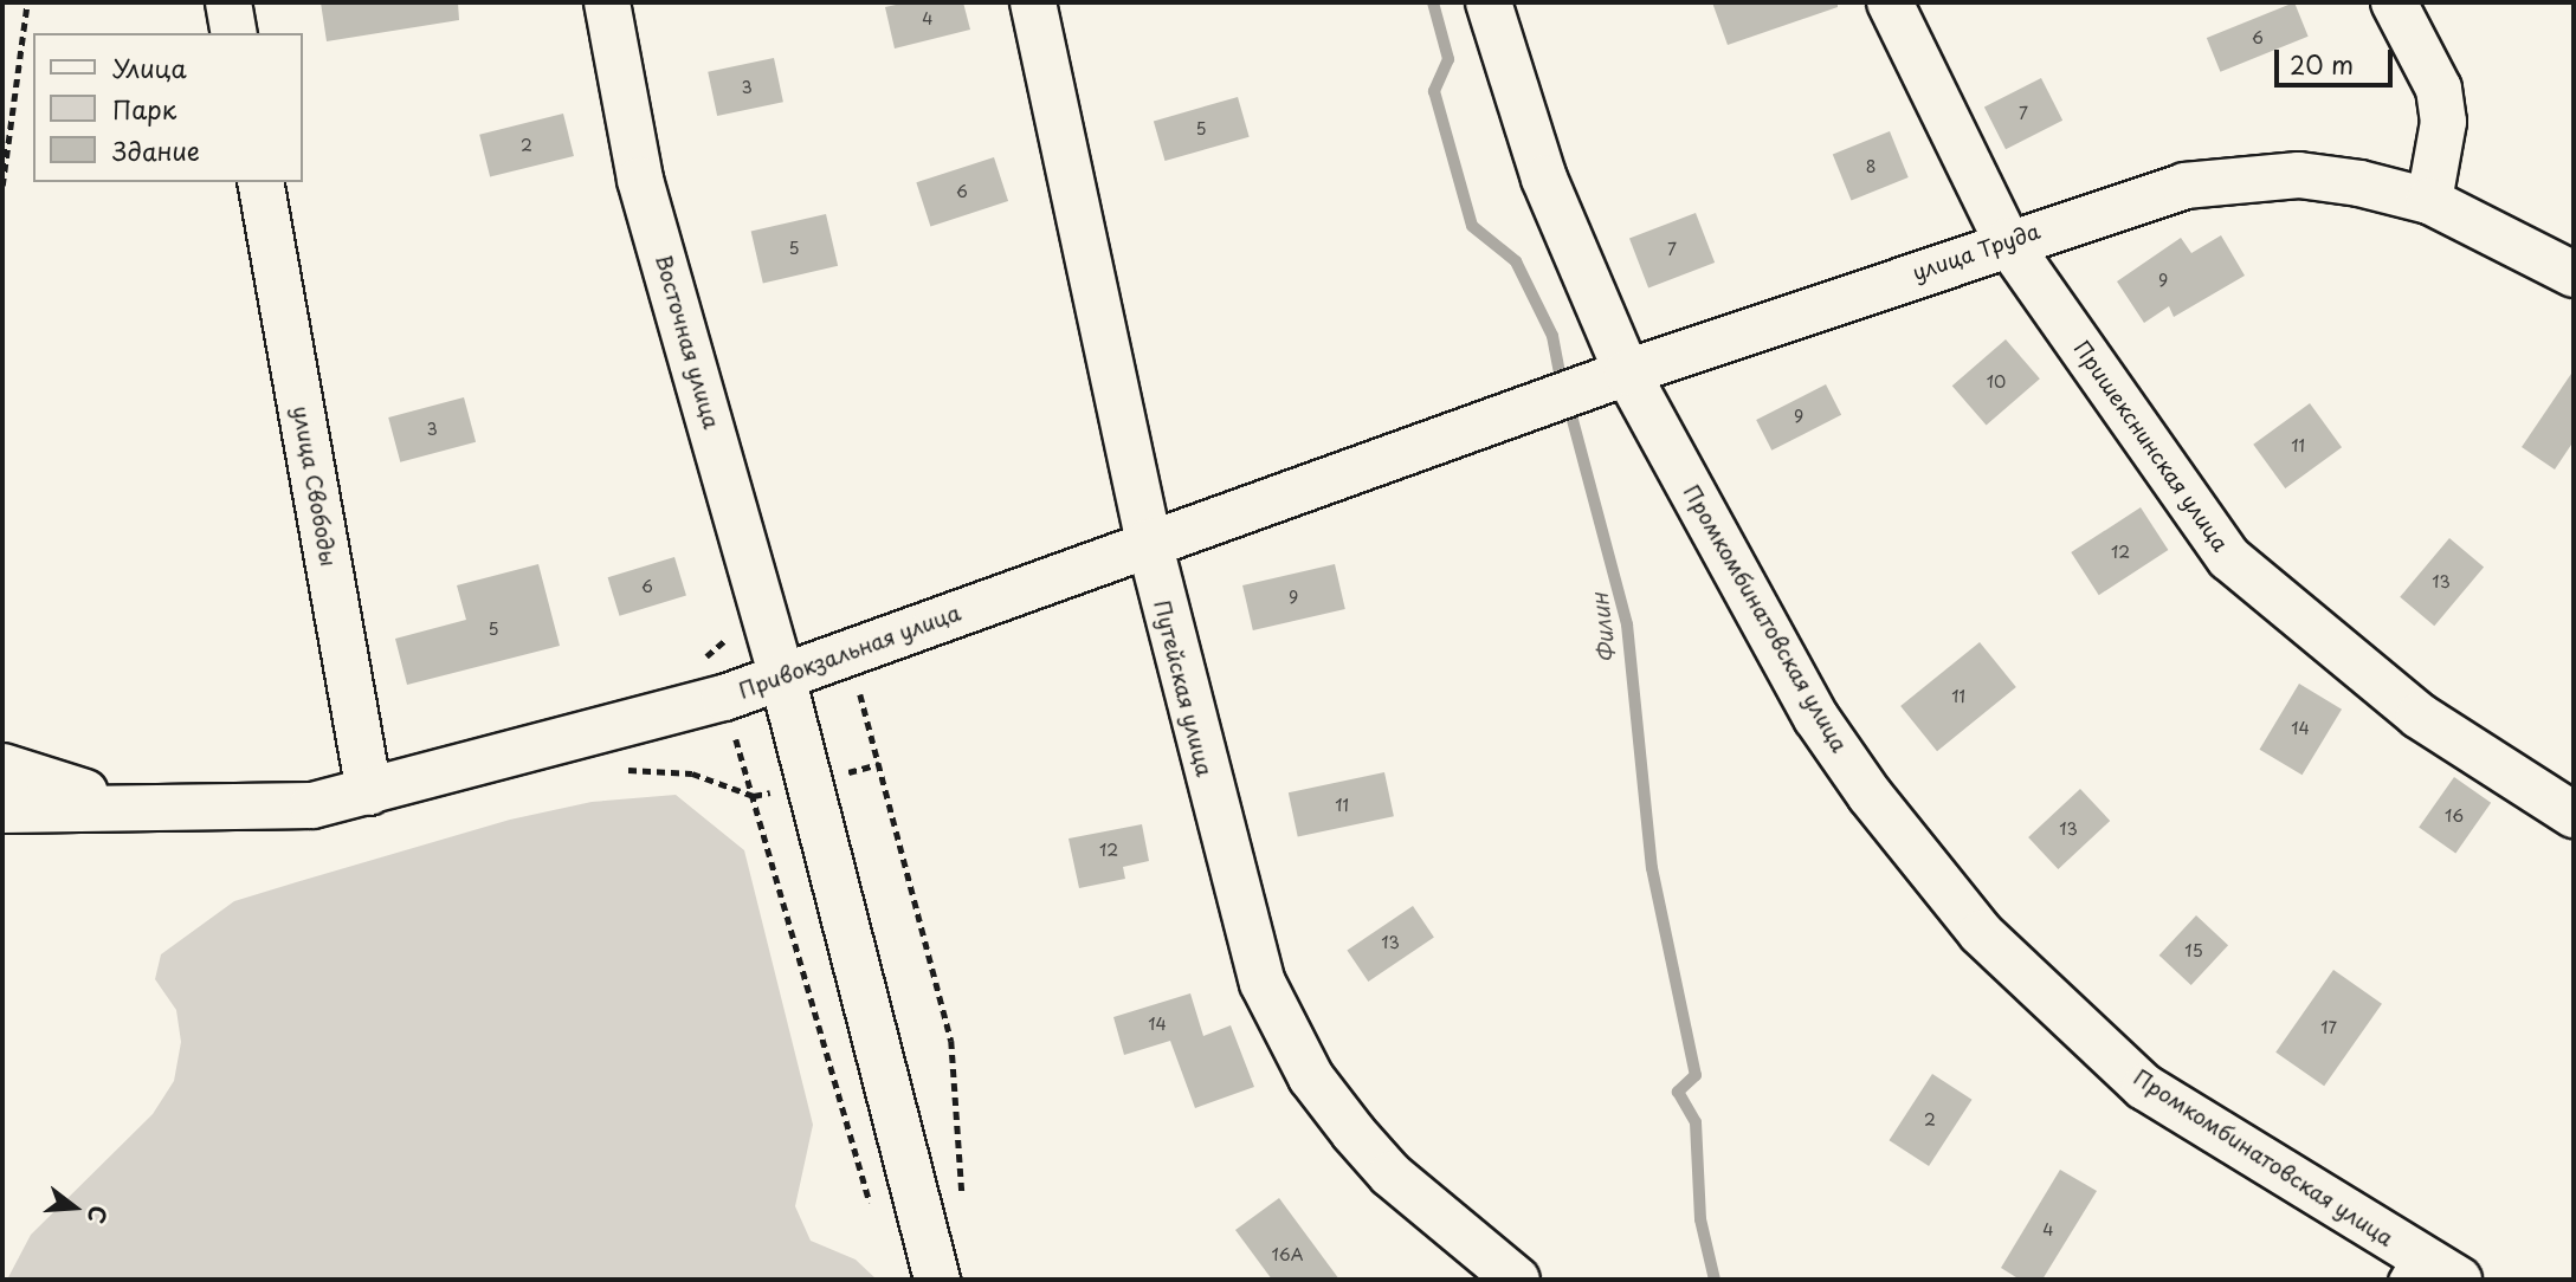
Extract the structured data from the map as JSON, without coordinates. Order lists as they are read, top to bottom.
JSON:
{
  "streets": {
    "street": [
      "улица Труда",
      "Восточная улица",
      "Пришекснинская улица",
      "улица Свободы",
      "Промкомбинатовская улица",
      "Привокзальная улица",
      "Путейская улица"
    ]
  },
  "crossings": [
    ["улица Труда", "Пришекснинская улица"],
    ["улица Труда", "Промкомбинатовская улица"],
    ["улица Труда", "Привокзальная улица"],
    ["Восточная улица", "Привокзальная улица"],
    ["улица Свободы", "Привокзальная улица"],
    ["Привокзальная улица", "Путейская улица"]
  ],
  "water": ["Филин"],
  "house_numbers": [
    "4",
    "6",
    "3",
    "7",
    "5",
    "2",
    "8",
    "6",
    "5",
    "7",
    "9",
    "10",
    "9",
    "3",
    "11",
    "12",
    "13",
    "6",
    "9",
    "5",
    "11",
    "14",
    "11",
    "16",
    "13",
    "12",
    "13",
    "15",
    "14",
    "17",
    "2",
    "4",
    "16А"
  ],
  "legend": ["Улица", "Парк", "Здание"],
  "scale_bar": "20 m",
  "north": "right"
}
